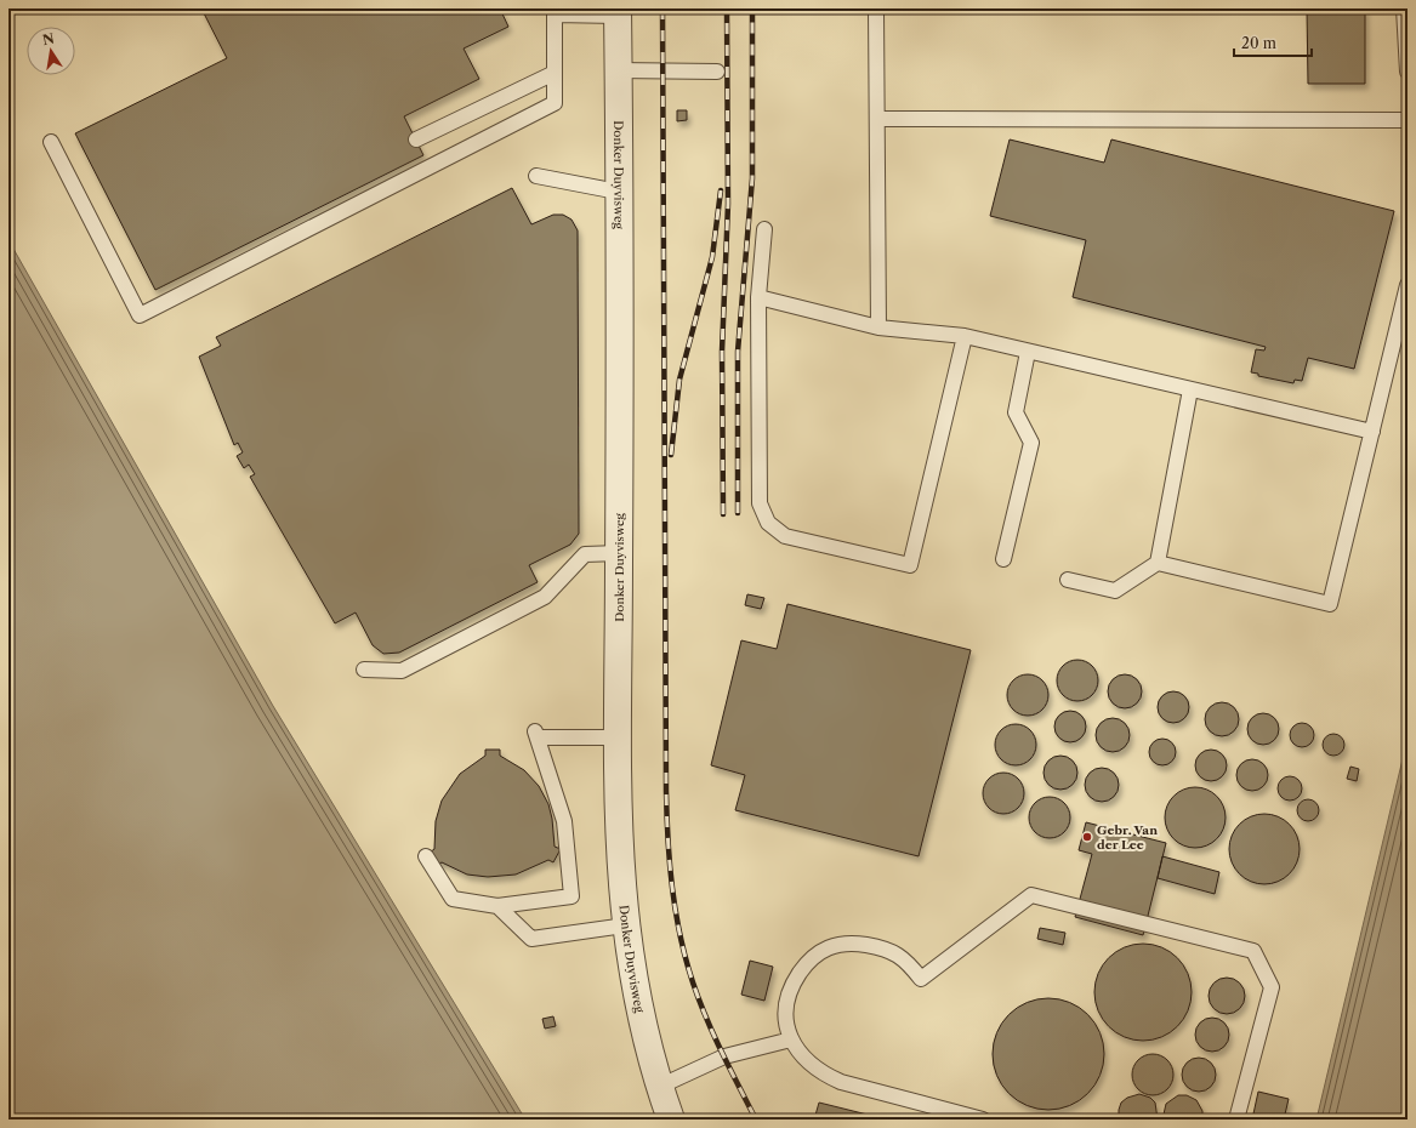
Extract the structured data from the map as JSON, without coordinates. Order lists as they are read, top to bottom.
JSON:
{
  "streets": {
    "street": ["Donker Duyvisweg"]
  },
  "places": ["Gebr. Van der Lee"],
  "scale_bar": "20 m",
  "north": "top"
}
